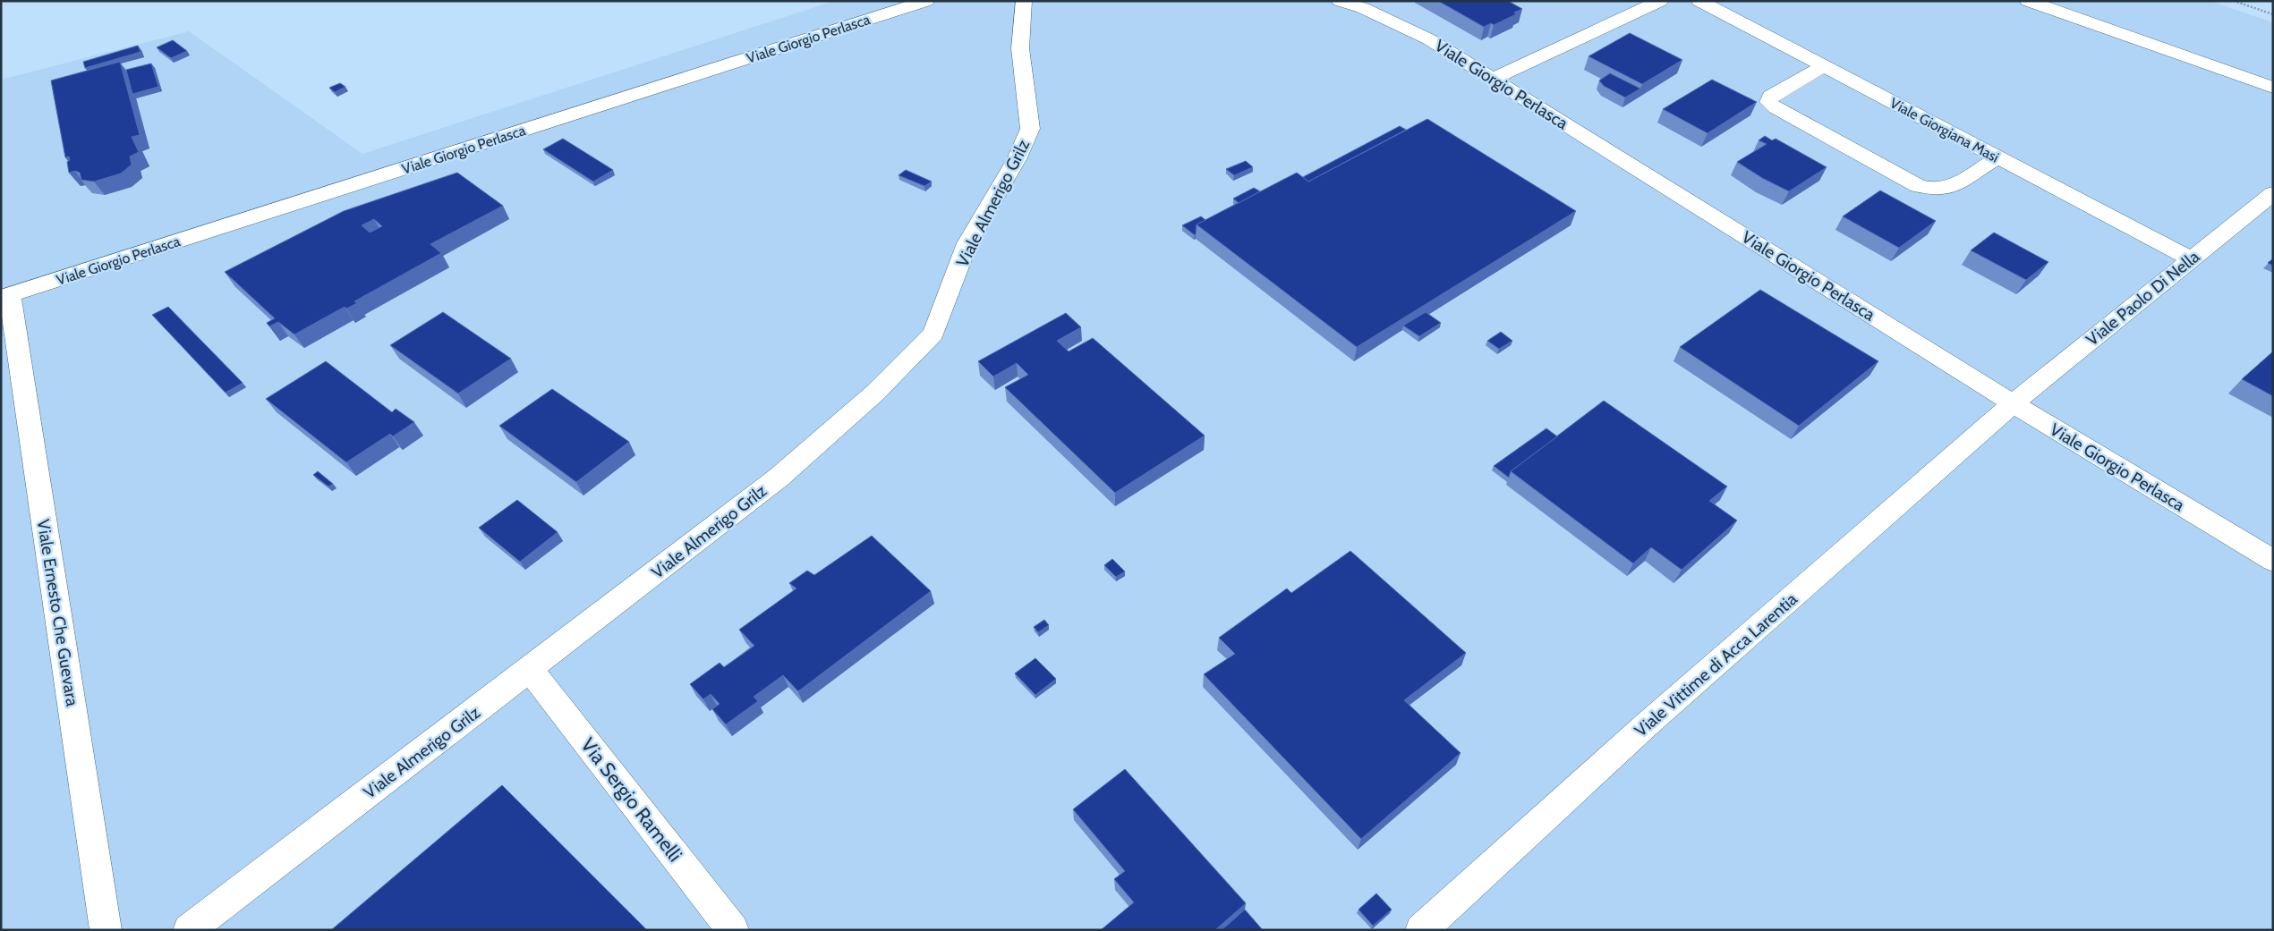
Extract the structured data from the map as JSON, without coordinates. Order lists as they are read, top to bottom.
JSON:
{
  "streets": {
    "street": [
      "Viale Giorgio Perlasca",
      "Viale Giorgiana Masi",
      "Viale Almerigo Grilz",
      "Viale Paolo Di Nella",
      "Viale Ernesto Che Guevara",
      "Viale Vittime di Acca Larentia",
      "Via Sergio Ramelli"
    ]
  },
  "crossings": [
    ["Viale Giorgio Perlasca", "Viale Paolo Di Nella"],
    ["Viale Giorgio Perlasca", "Viale Ernesto Che Guevara"],
    ["Viale Giorgio Perlasca", "Viale Vittime di Acca Larentia"],
    ["Viale Giorgiana Masi", "Viale Paolo Di Nella"],
    ["Viale Almerigo Grilz", "Via Sergio Ramelli"],
    ["Viale Paolo Di Nella", "Viale Vittime di Acca Larentia"]
  ]
}
